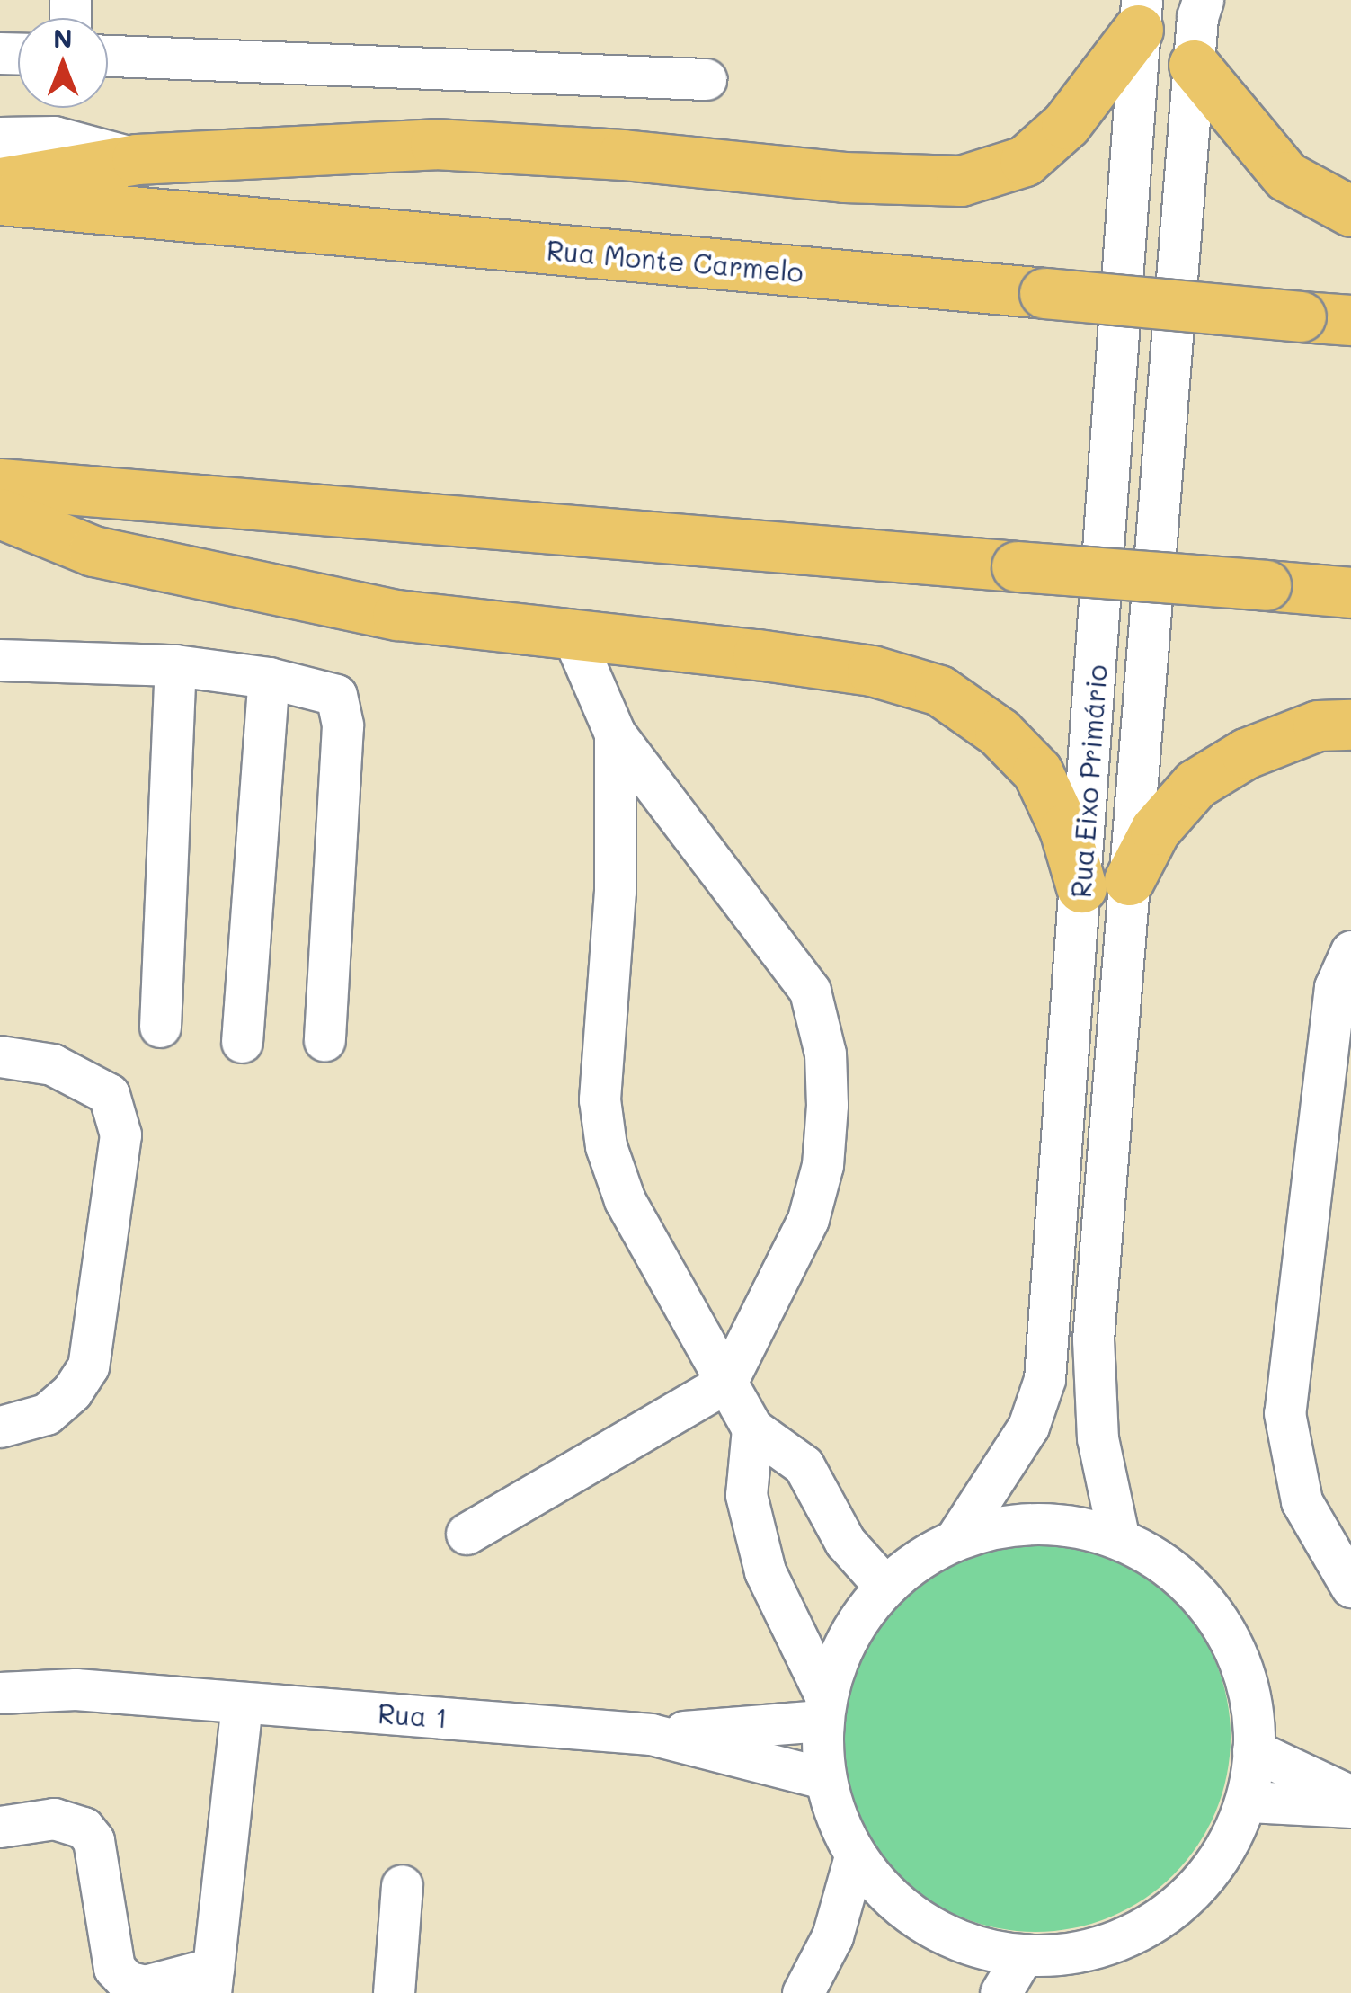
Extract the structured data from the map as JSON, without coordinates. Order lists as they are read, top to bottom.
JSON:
{
  "streets": {
    "highway": ["Rua Monte Carmelo"],
    "street": ["Rua Eixo Primário", "Rua 1"]
  },
  "north": "top"
}
